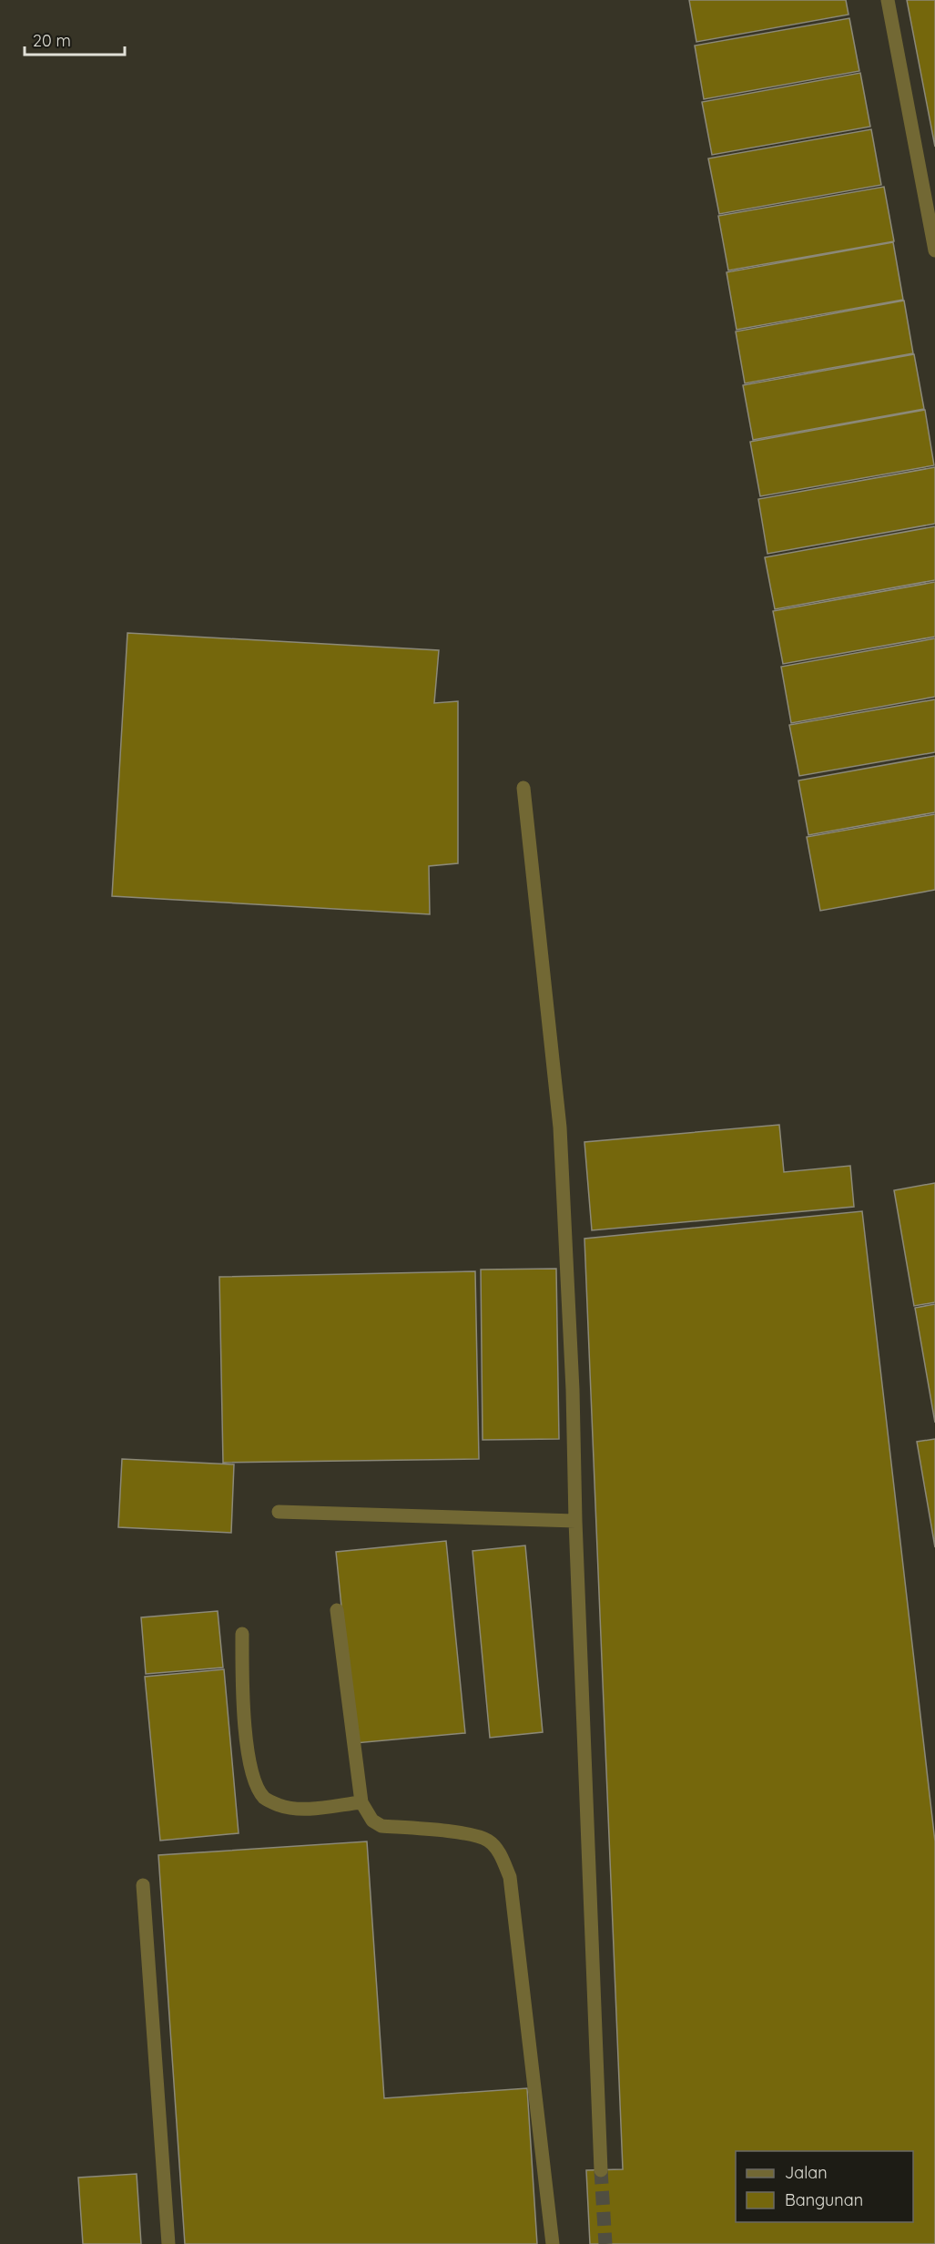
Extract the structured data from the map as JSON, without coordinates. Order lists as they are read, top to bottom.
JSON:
{
  "legend": ["Jalan", "Bangunan"],
  "scale_bar": "20 m"
}
